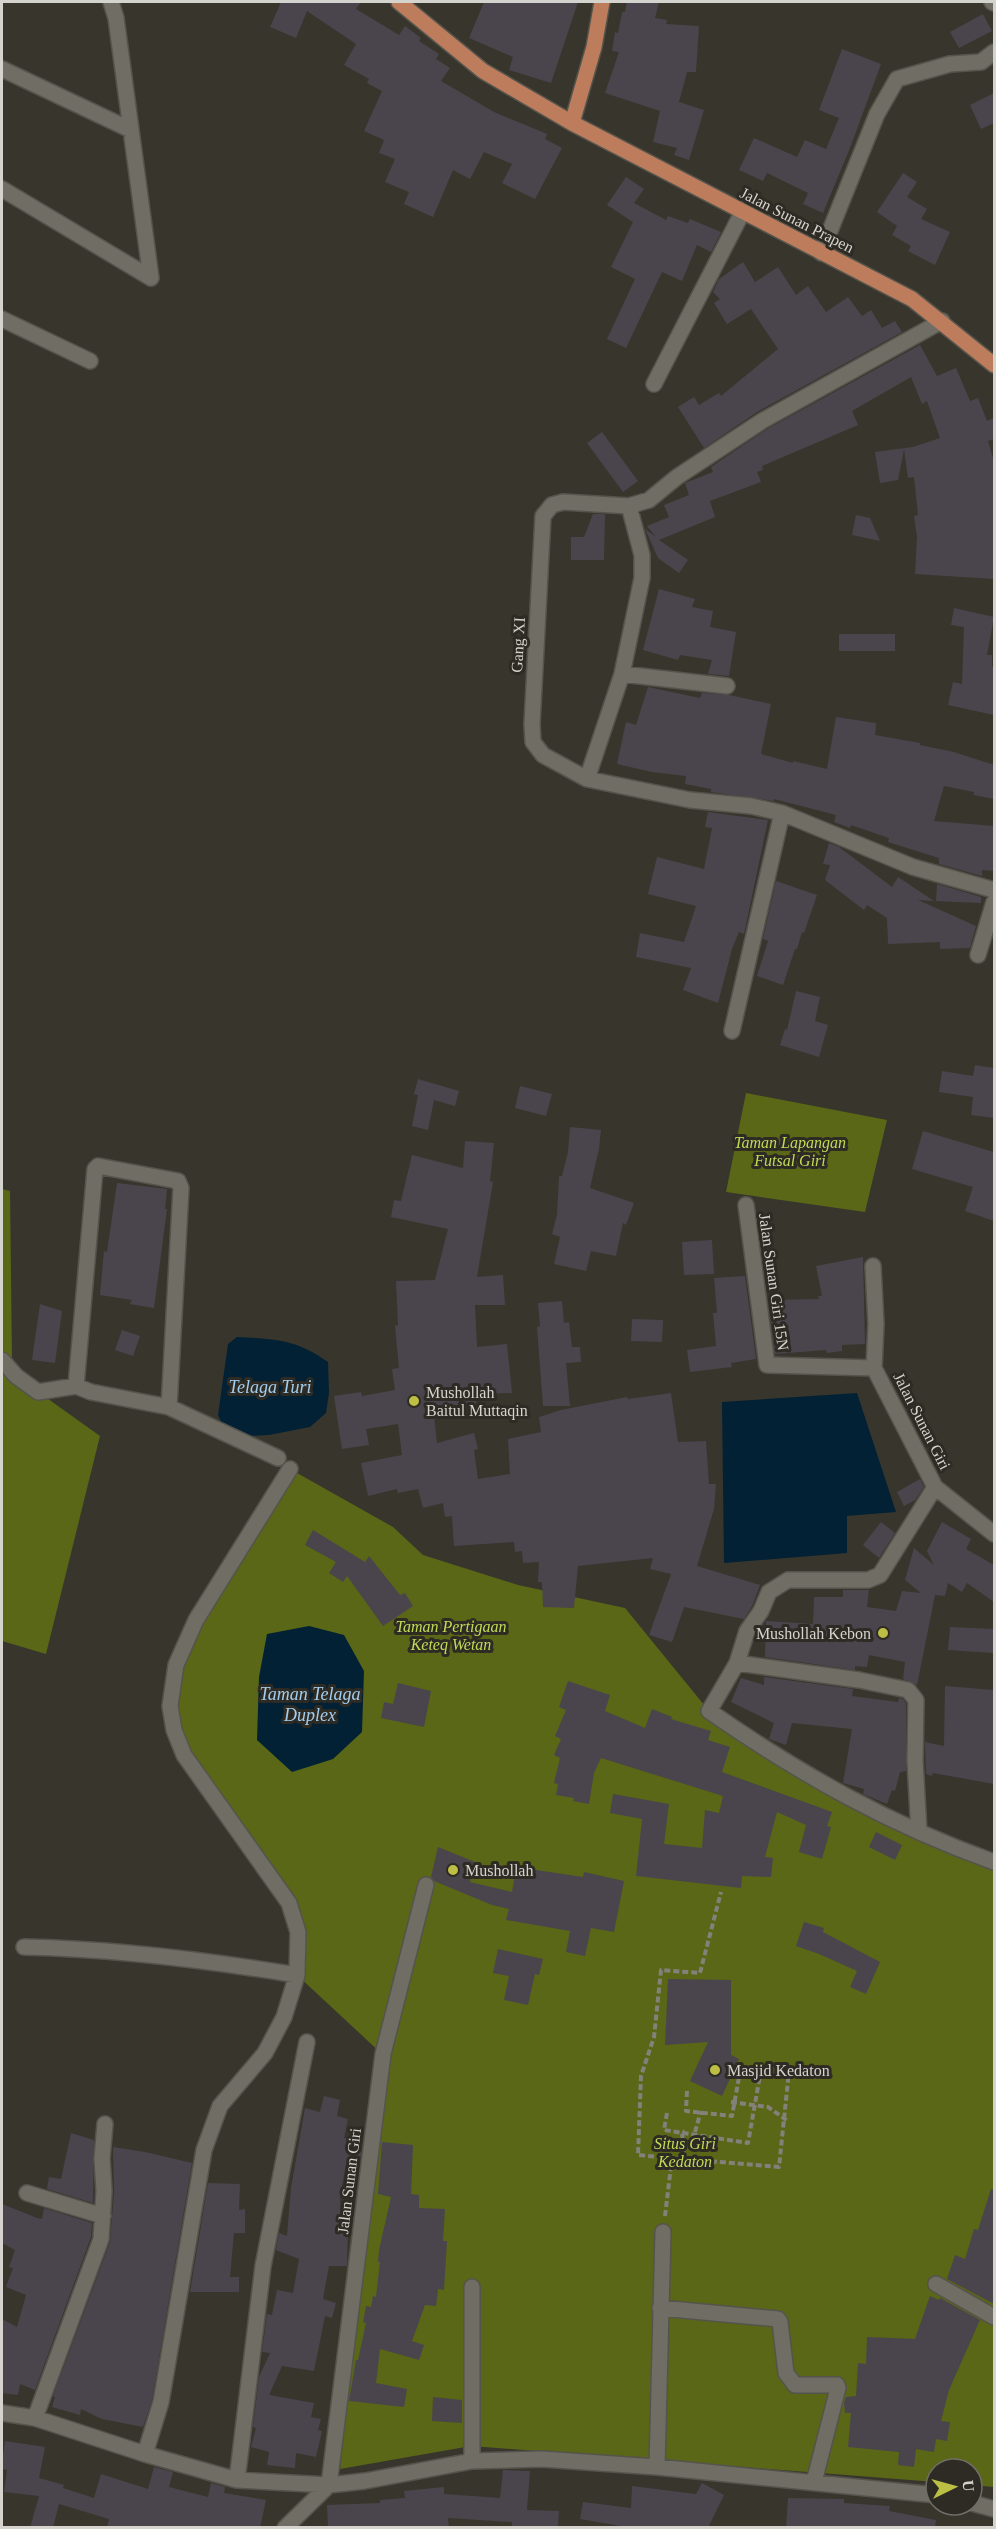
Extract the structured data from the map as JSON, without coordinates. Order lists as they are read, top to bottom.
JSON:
{
  "streets": {
    "main road": ["Jalan Sunan Prapen"],
    "street": ["Gang XI", "Jalan Sunan Giri 15N", "Jalan Sunan Giri"]
  },
  "crossings": [
    ["Jalan Sunan Prapen", "Gang XI"],
    ["Jalan Sunan Giri 15N", "Jalan Sunan Giri"]
  ],
  "water": ["Telaga Turi", "Taman Telaga Duplex"],
  "parks": ["Taman Lapangan Futsal Giri", "Taman Pertigaan Keteq Wetan", "Situs Giri Kedaton"],
  "places": [
    "Mushollah Baitul Muttaqin",
    "Mushollah Kebon",
    "Mushollah",
    "Masjid Kedaton"
  ],
  "north": "right"
}
